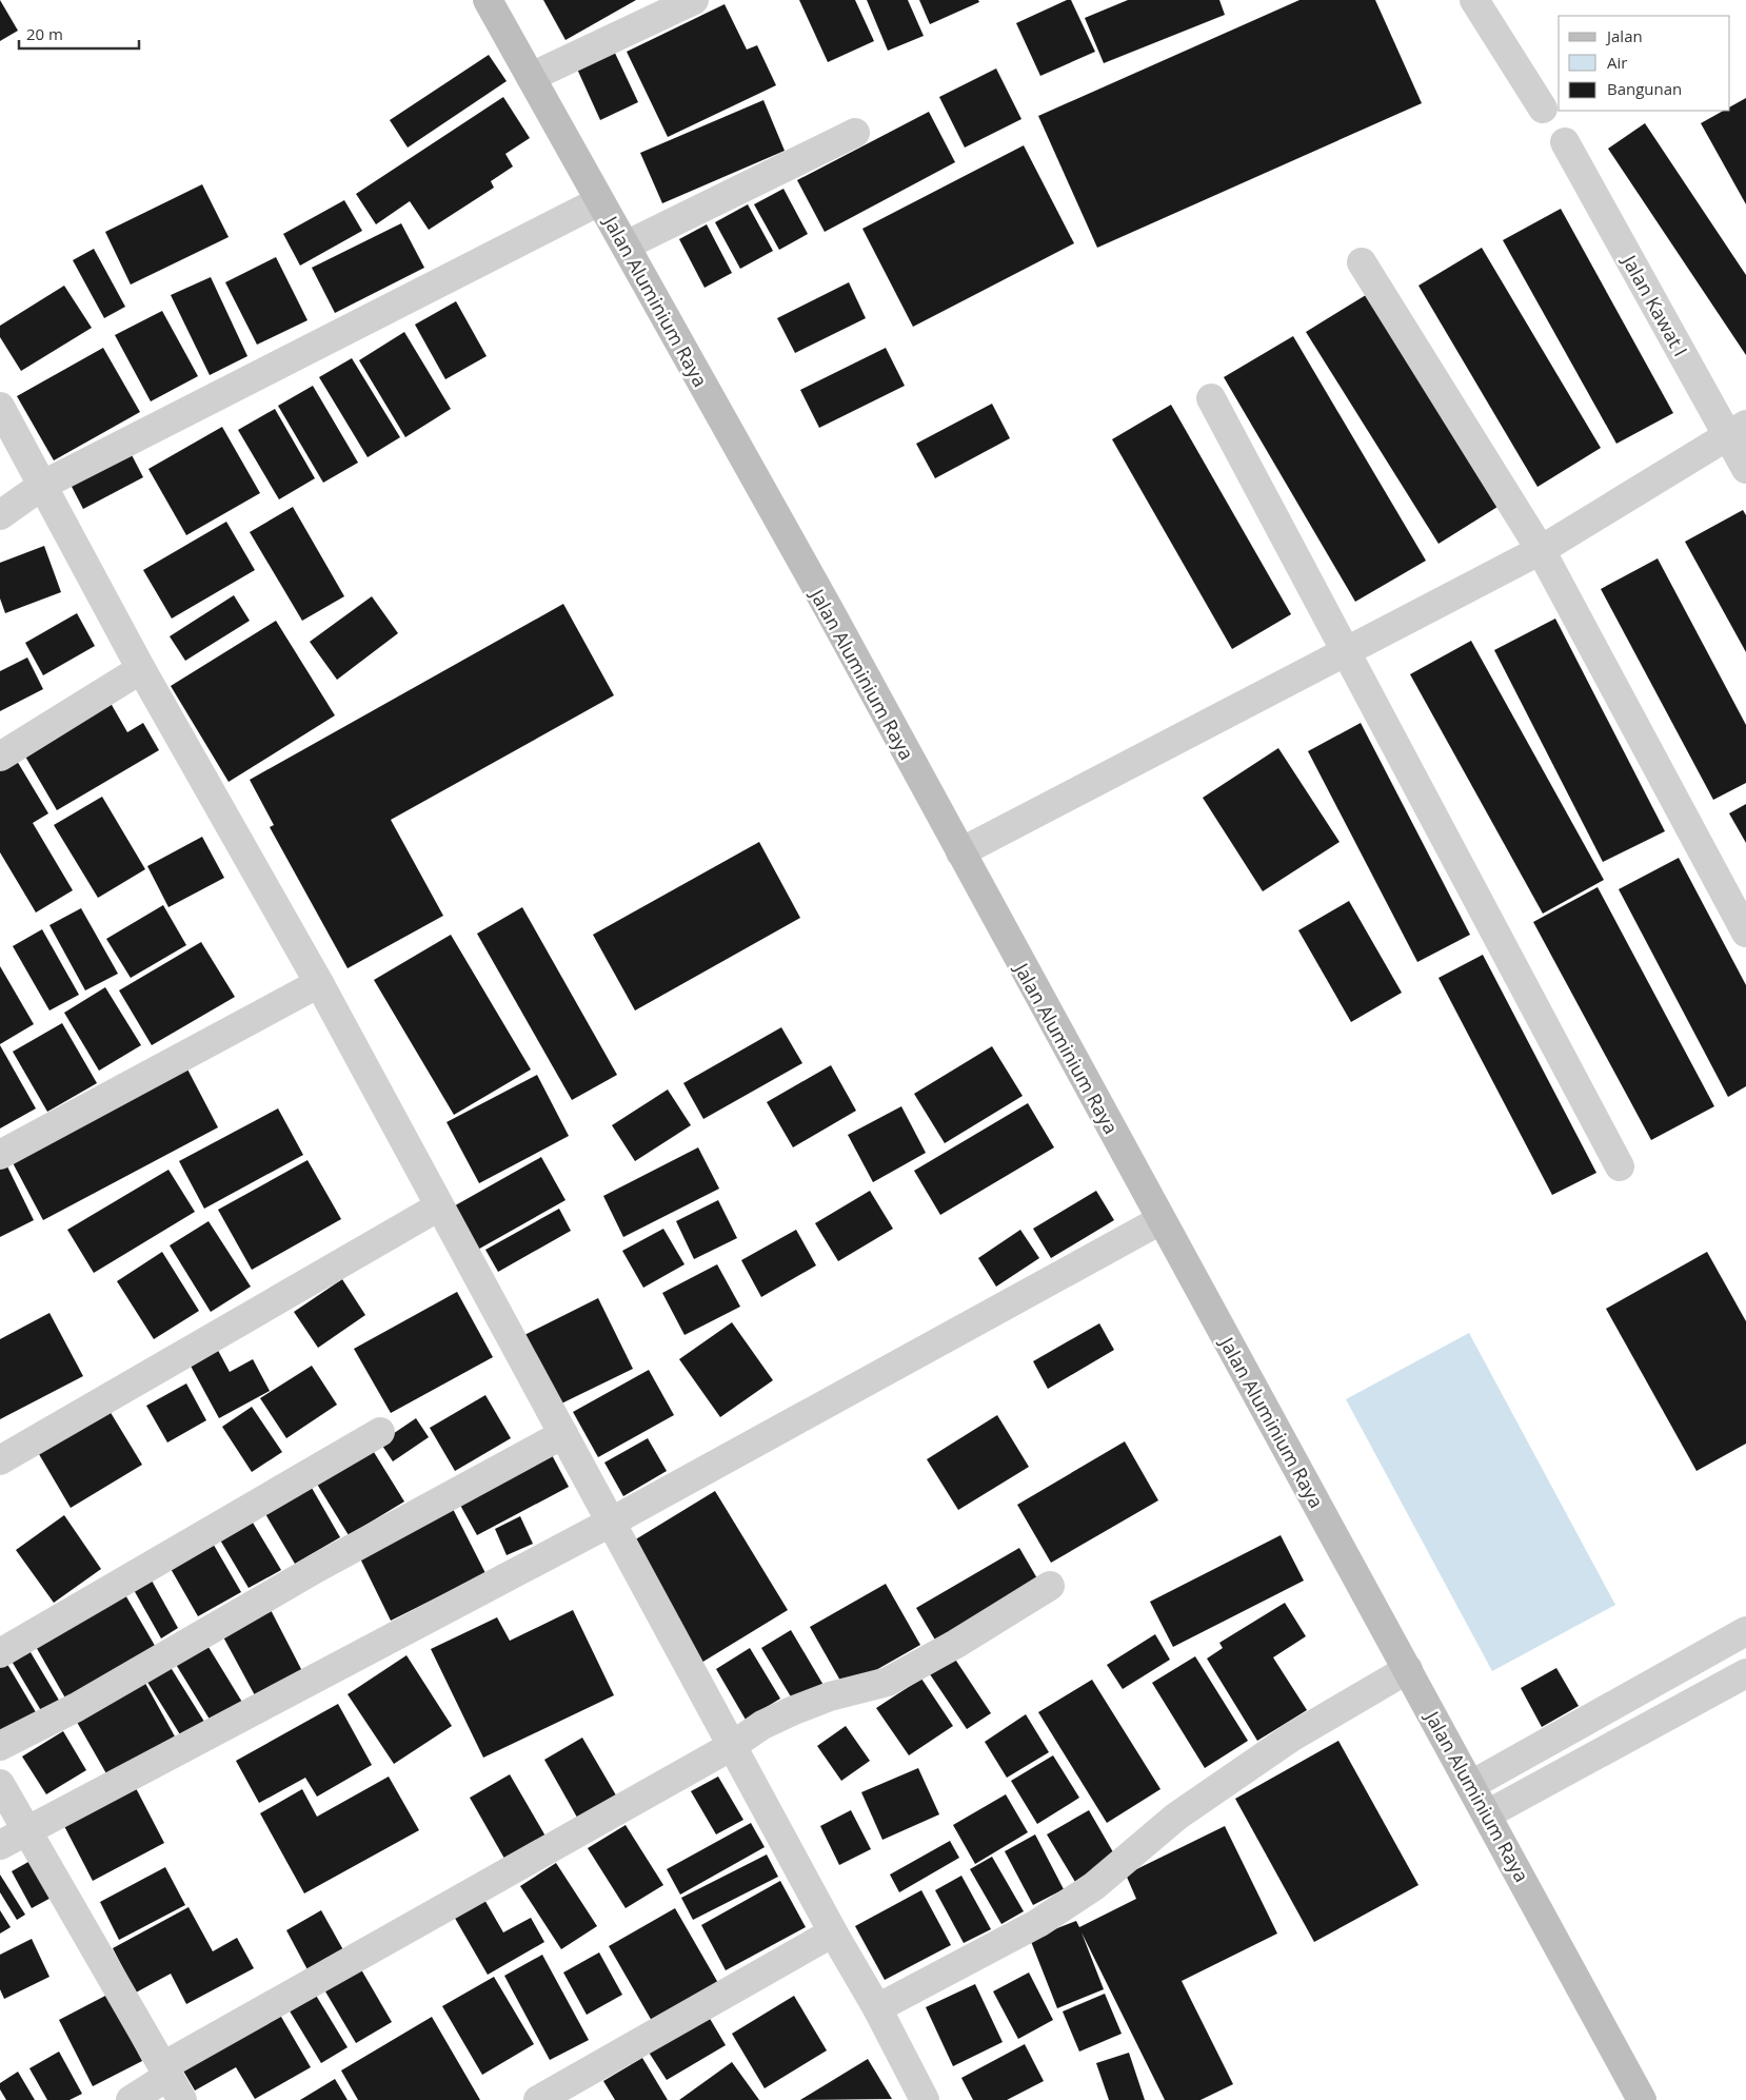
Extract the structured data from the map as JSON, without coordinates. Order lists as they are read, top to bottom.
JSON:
{
  "streets": {
    "main road": ["Jalan Aluminium Raya"],
    "street": ["Jalan Kawat I"]
  },
  "legend": ["Jalan", "Air", "Bangunan"],
  "scale_bar": "20 m"
}
